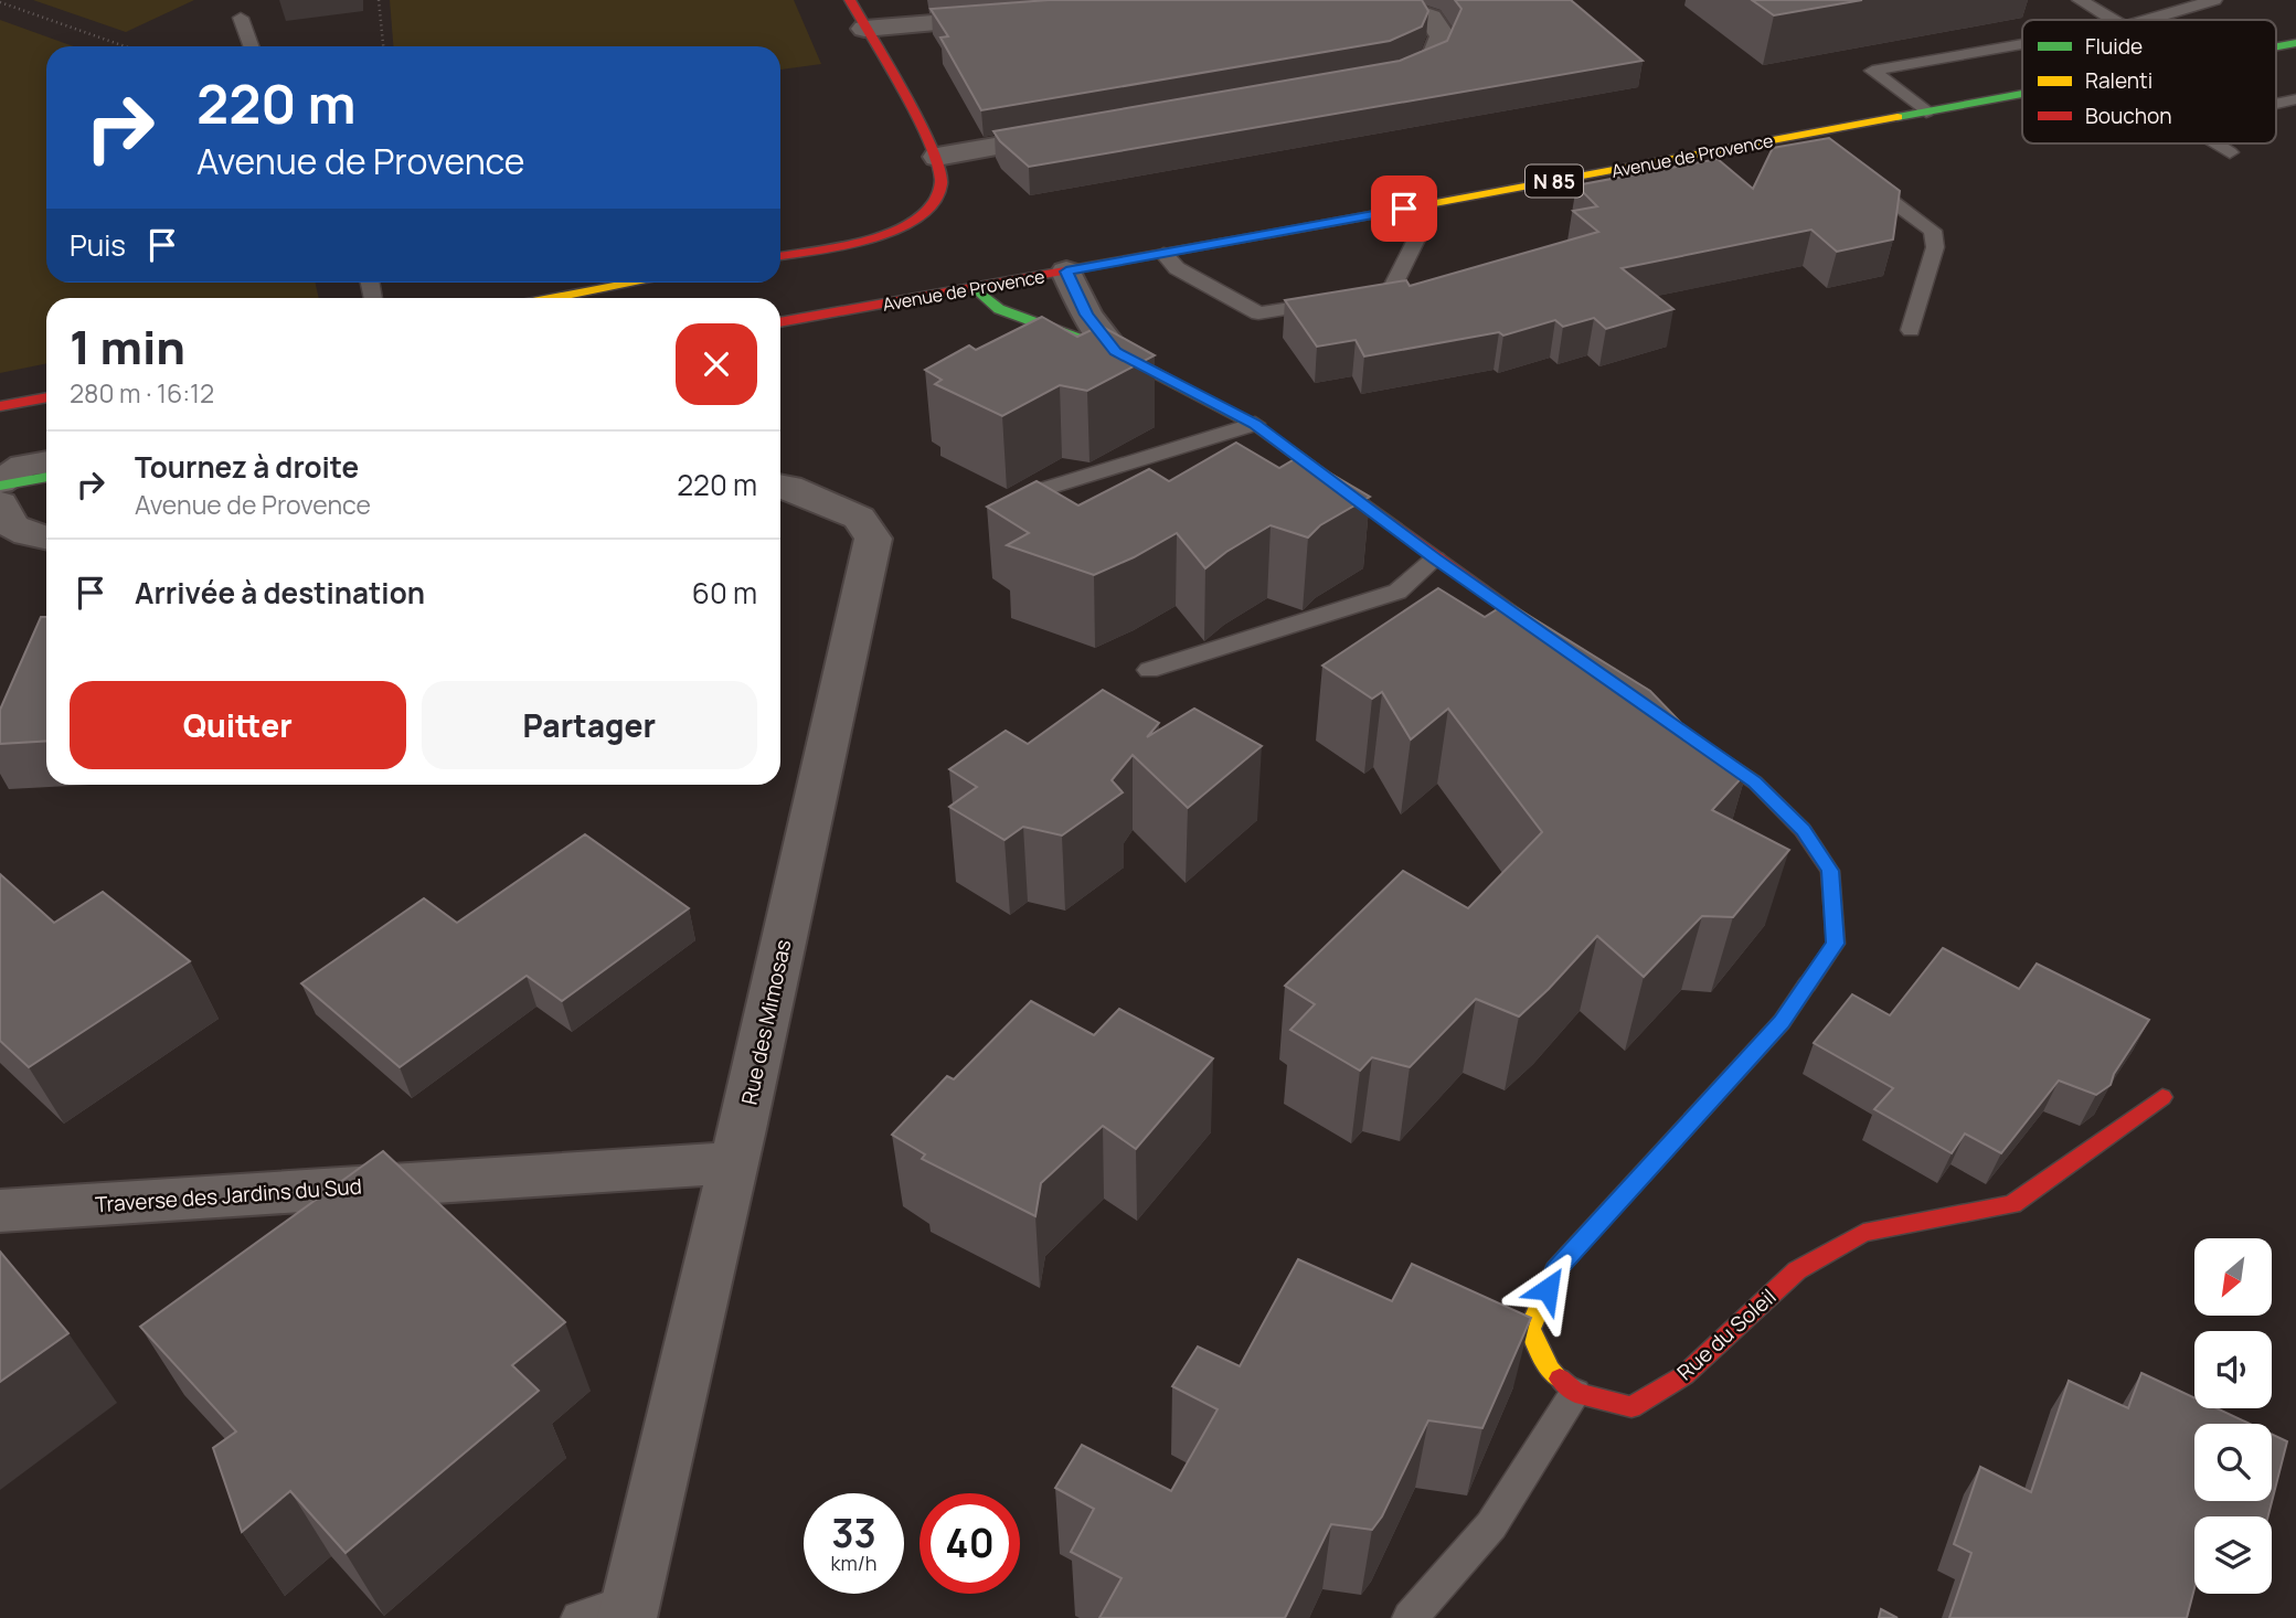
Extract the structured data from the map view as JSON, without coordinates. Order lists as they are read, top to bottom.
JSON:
{
  "streets": {
    "street": [
      "Avenue de Provence",
      "N 85",
      "Rue des Mimosas",
      "Traverse des Jardins du Sud",
      "Rue du Soleil"
    ]
  },
  "crossings": [
    ["Rue des Mimosas", "Traverse des Jardins du Sud"]
  ],
  "legend": ["Fluide", "Ralenti", "Bouchon"],
  "north": "bottom left",
  "page": {
    "turn": ["220 m", "Avenue de Provence"],
    "then": "Puis",
    "heading": ["1 min", "280 m · 16:12"],
    "list": [
      {
        "name": "Tournez à droite",
        "note": "Avenue de Provence",
        "value": "220 m"
      },
      {
        "name": "Arrivée à destination",
        "value": "60 m"
      }
    ],
    "buttons": ["Quitter", "Partager"],
    "speed": "33 km/h",
    "limit": "40"
  }
}
